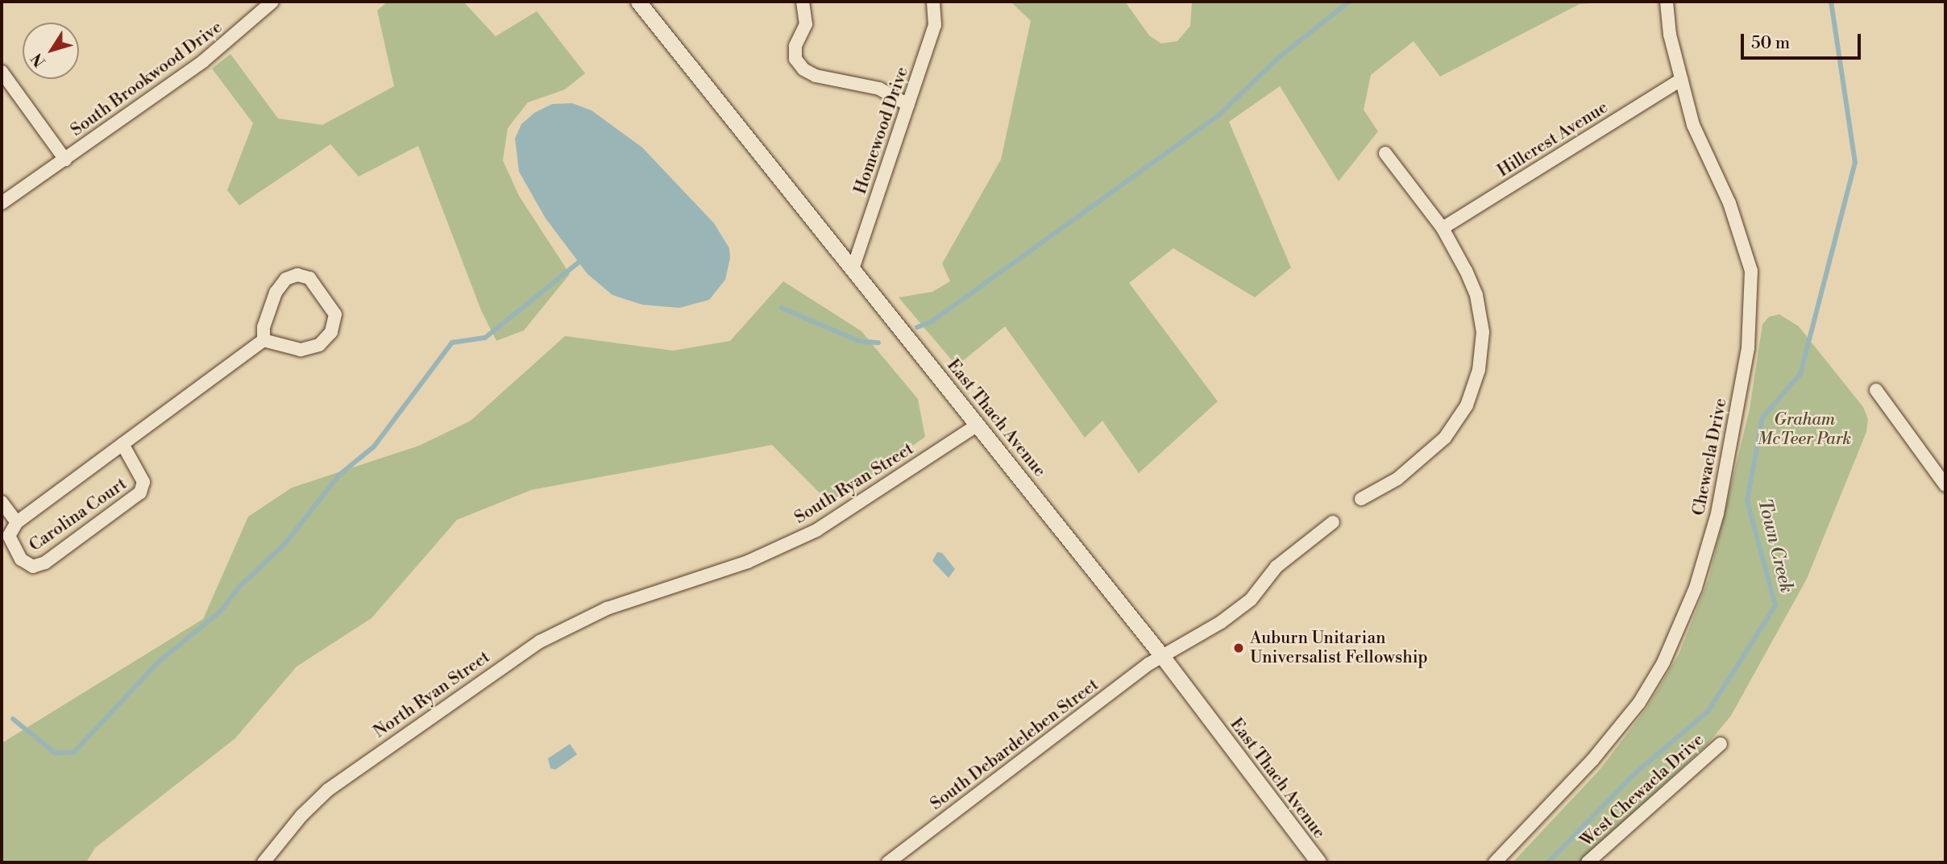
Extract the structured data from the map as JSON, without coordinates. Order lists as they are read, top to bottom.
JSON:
{
  "streets": {
    "street": [
      "South Brookwood Drive",
      "Homewood Drive",
      "Hillcrest Avenue",
      "East Thach Avenue",
      "Chewacla Drive",
      "South Ryan Street",
      "Carolina Court",
      "North Ryan Street",
      "South Debardeleben Street",
      "West Chewacla Drive"
    ]
  },
  "crossings": [
    ["Homewood Drive", "East Thach Avenue"],
    ["Hillcrest Avenue", "Chewacla Drive"],
    ["East Thach Avenue", "South Ryan Street"],
    ["East Thach Avenue", "South Debardeleben Street"],
    ["South Ryan Street", "North Ryan Street"]
  ],
  "water": ["Town Creek"],
  "parks": ["Graham McTeer Park"],
  "places": ["Auburn Unitarian Universalist Fellowship"],
  "scale_bar": "50 m",
  "north": "bottom left"
}
